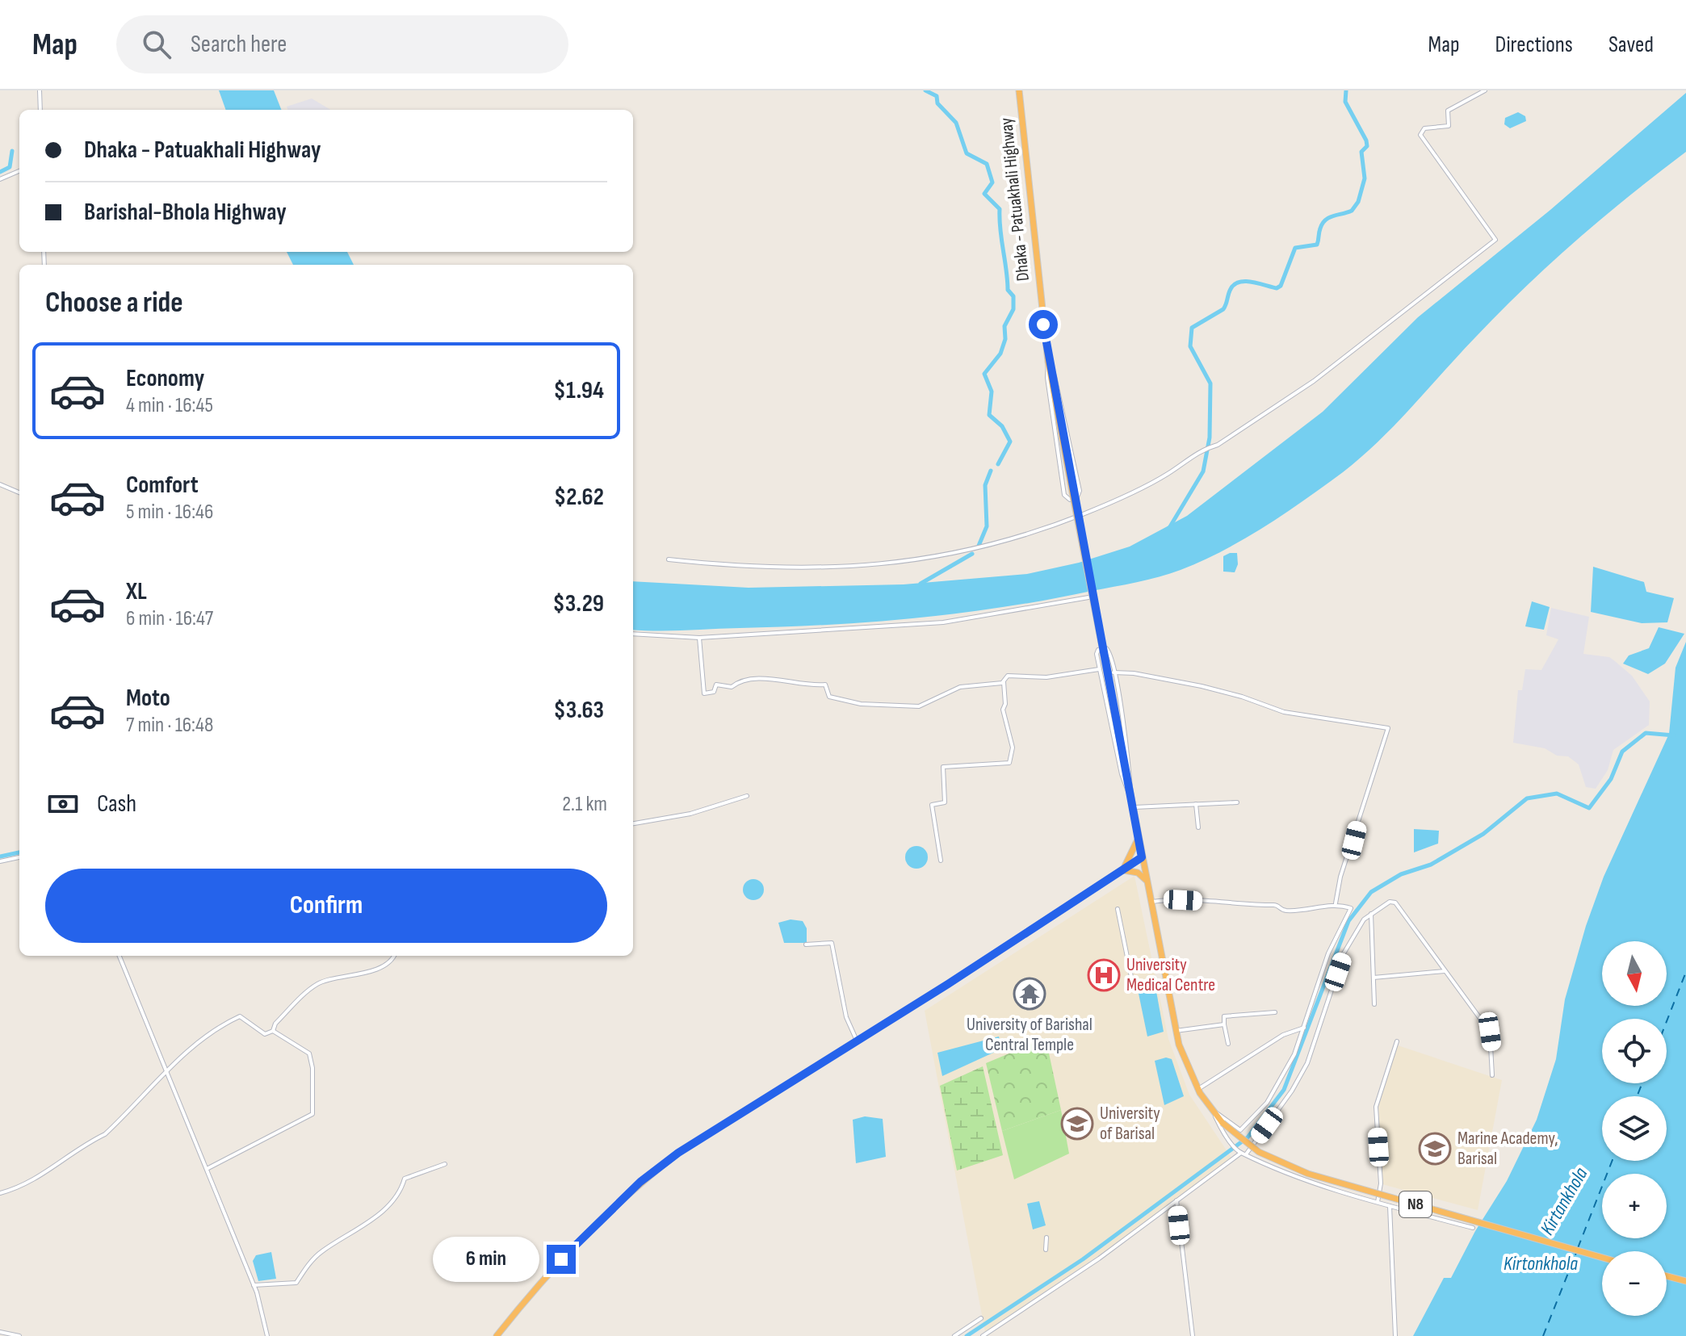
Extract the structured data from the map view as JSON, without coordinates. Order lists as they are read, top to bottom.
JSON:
{
  "streets": {
    "highway": ["Dhaka - Patuakhali Highway", "N8"]
  },
  "crossings": [
    ["Dhaka - Patuakhali Highway", "N8"]
  ],
  "water": ["Kirtankhola", "Kirtonkhola"],
  "places": {
    "hospital": ["University Medical Centre"],
    "temple": ["University of Barishal Central Temple"],
    "school or university": ["University of Barisal", "Marine Academy, Barisal"]
  },
  "north": "bottom",
  "page": {
    "header": "Map",
    "search": "Search here",
    "nav": ["Map", "Directions", "Saved"],
    "banner": ["Dhaka - Patuakhali Highway", "Barishal-Bhola Highway"],
    "heading": "Choose a ride",
    "list": [
      {
        "name": "Economy",
        "note": "4 min · 16:45",
        "value": "$1.94"
      },
      {
        "name": "Comfort",
        "note": "5 min · 16:46",
        "value": "$2.62"
      },
      {
        "name": "XL",
        "note": "6 min · 16:47",
        "value": "$3.29"
      },
      {
        "name": "Moto",
        "note": "7 min · 16:48",
        "value": "$3.63"
      }
    ],
    "pay": ["Cash", "2.1 km"],
    "buttons": "Confirm",
    "map_buttons": ["+", "−"],
    "bubble": "6 min"
  }
}
